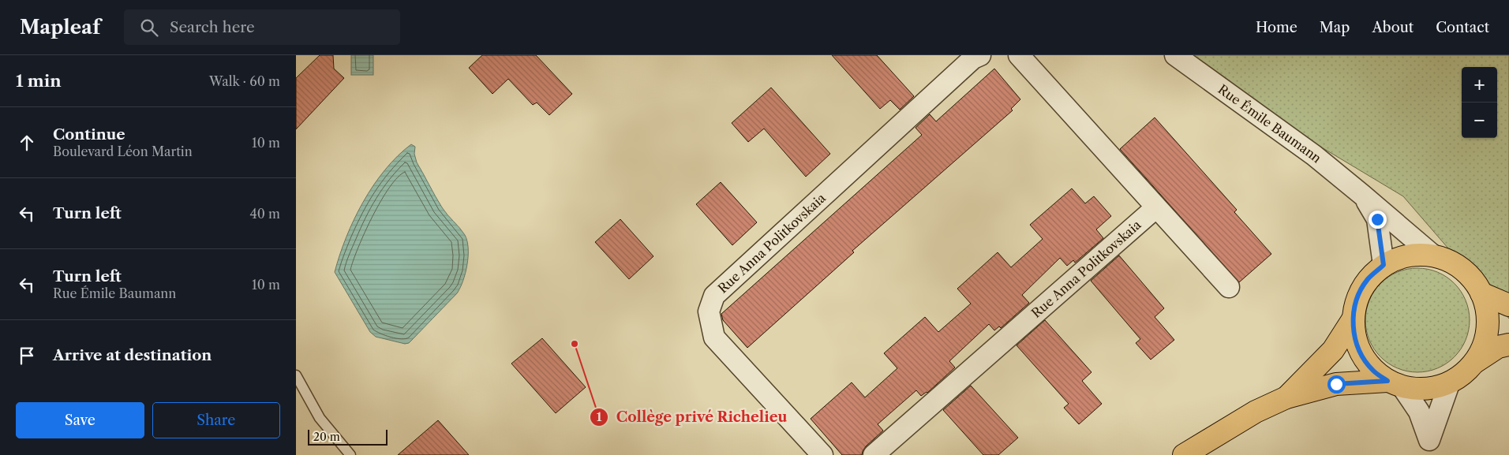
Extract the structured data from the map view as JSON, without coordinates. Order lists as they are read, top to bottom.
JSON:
{
  "streets": {
    "street": ["Rue Émile Baumann", "Rue Anna Politkovskaia"]
  },
  "places": ["Collège privé Richelieu"],
  "scale_bar": "20 m",
  "page": {
    "header": "Mapleaf",
    "search": "Search here",
    "nav": [
      "Home",
      "Map",
      "About",
      "Contact"
    ],
    "heading": ["1 min", "Walk · 60 m"],
    "map_buttons": ["+", "−"],
    "list": [
      ["Continue", "Boulevard Léon Martin", "10 m"],
      ["Turn left", "40 m"],
      ["Turn left", "Rue Émile Baumann", "10 m"],
      "Arrive at destination"
    ],
    "buttons": ["Save", "Share"],
    "scale": "20 m"
  }
}
